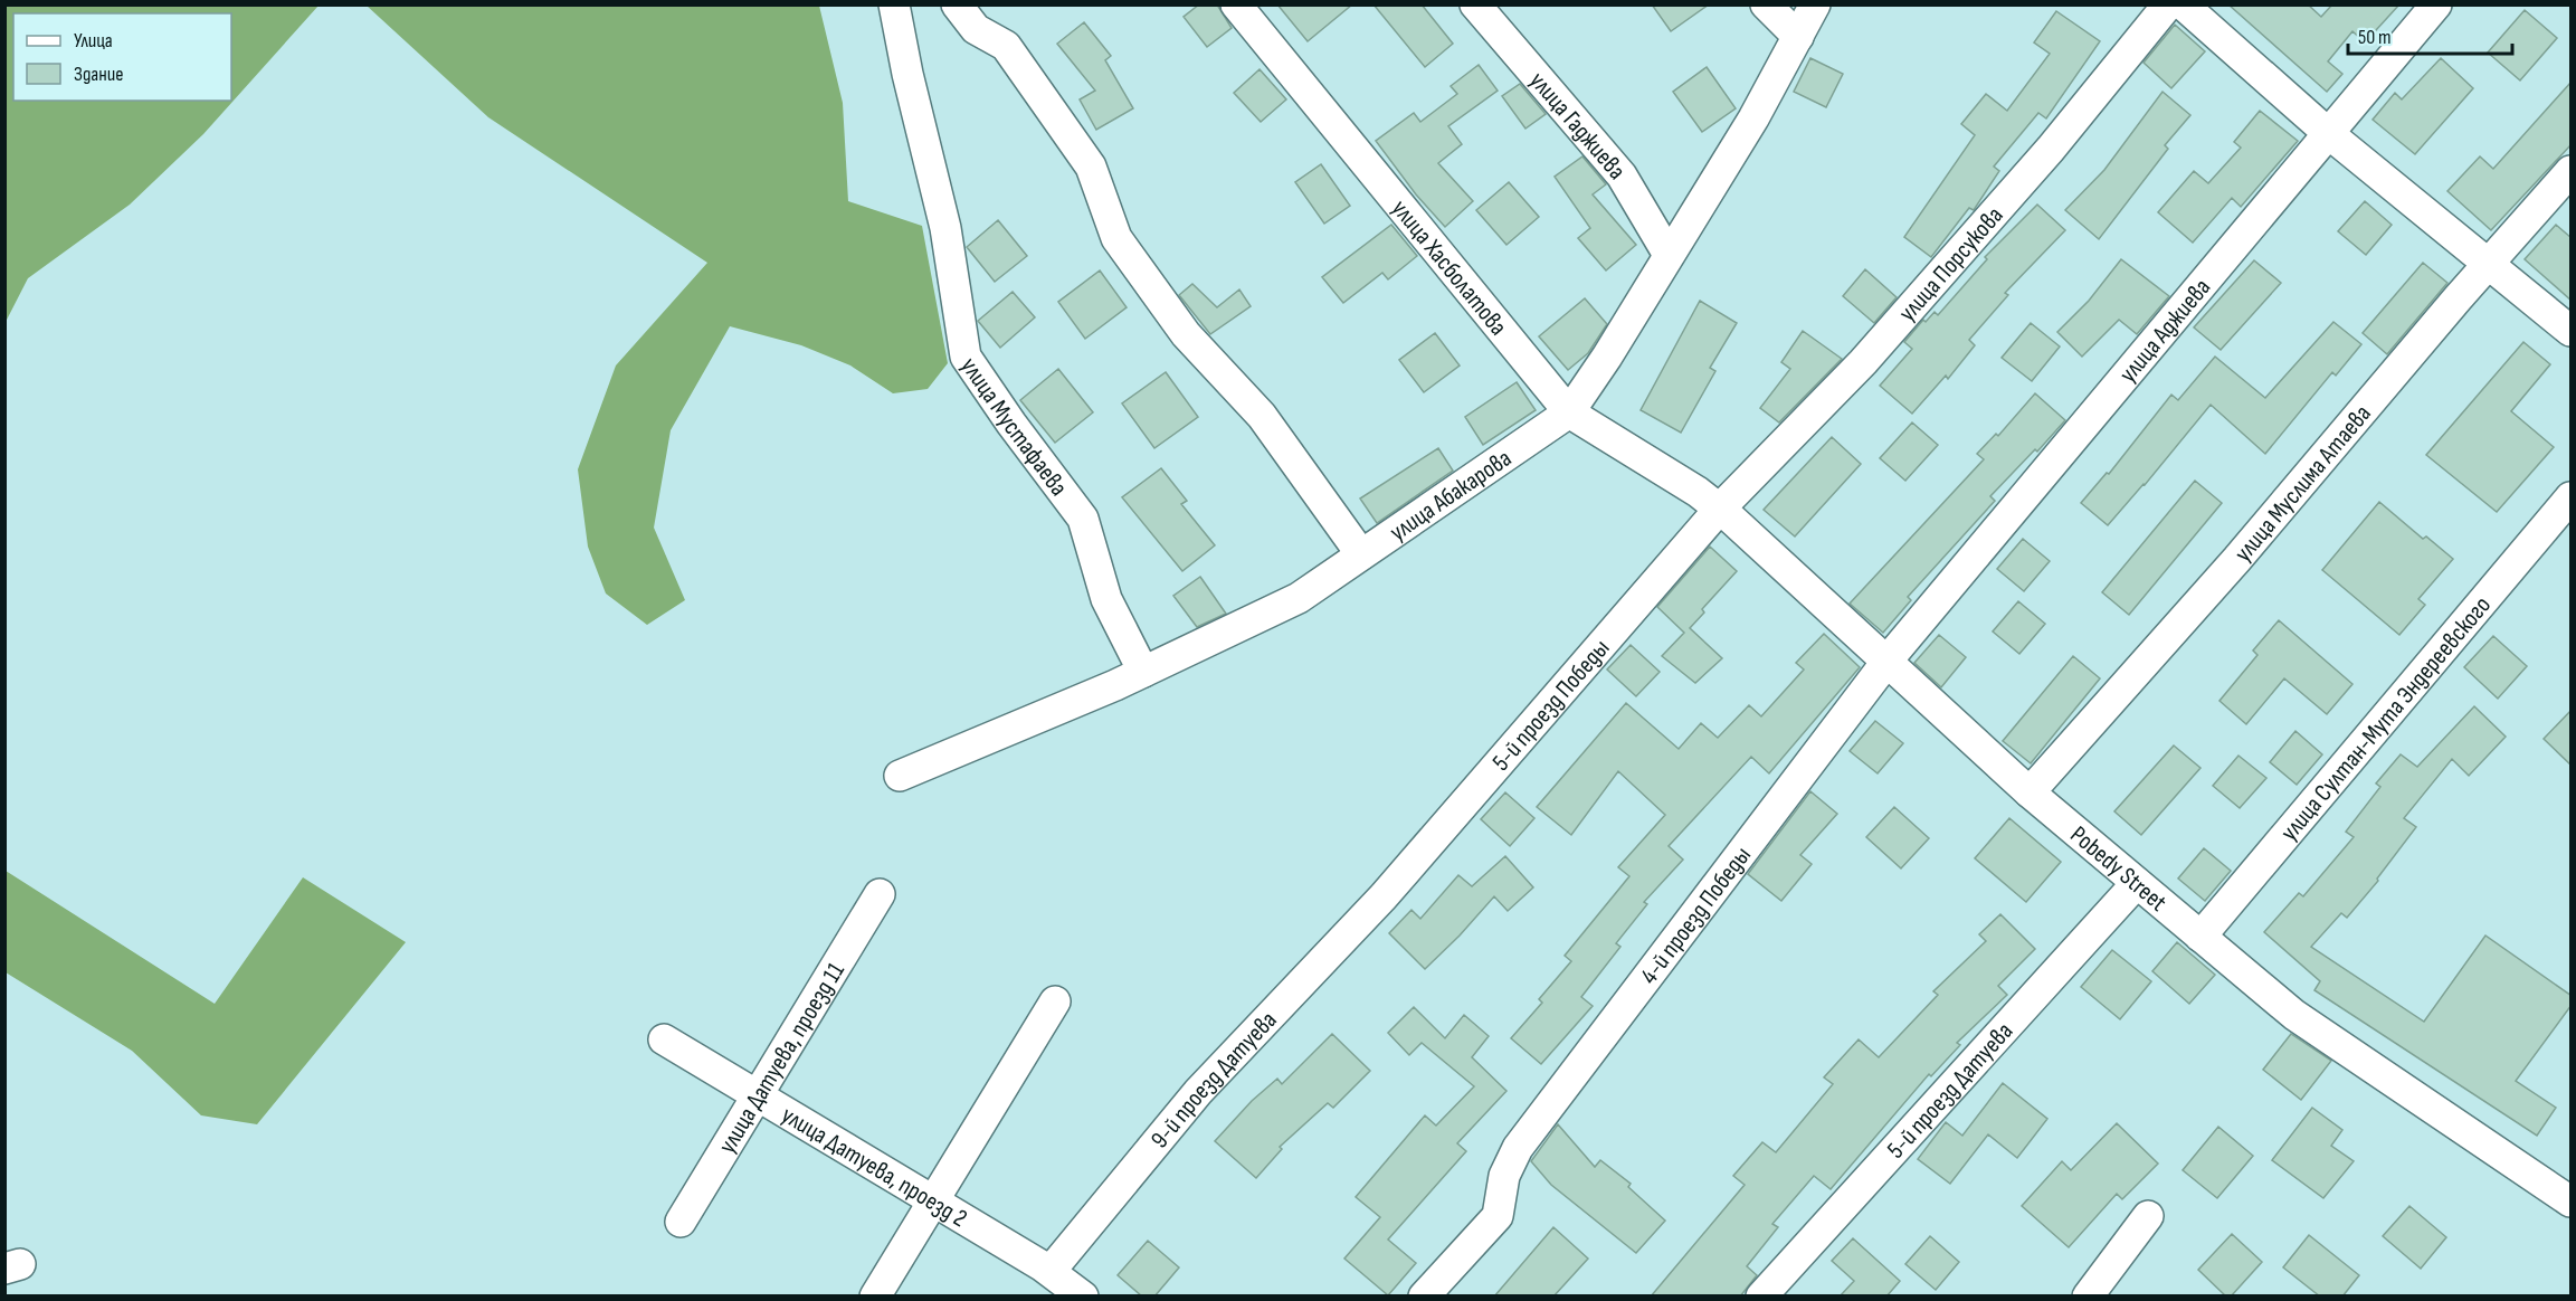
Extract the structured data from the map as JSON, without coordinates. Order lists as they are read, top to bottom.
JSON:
{
  "streets": {
    "street": [
      "улица Гаджиева",
      "улица Порсукова",
      "улица Хасболатова",
      "улица Аджиева",
      "улица Мустафаева",
      "улица Муслима Атаева",
      "улица Абакарова",
      "5-й проезд Победы",
      "улица Султан-Мута Эндереевского",
      "Pobedy Street",
      "4-й проезд Победы",
      "улица Датуева, проезд 11",
      "9-й проезд Датуева",
      "5-й проезд Датуева",
      "улица Датуева, проезд 2"
    ]
  },
  "crossings": [
    ["улица Гаджиева", "улица Абакарова"],
    ["улица Порсукова", "улица Хасболатова"],
    ["улица Порсукова", "5-й проезд Победы"],
    ["улица Порсукова", "Pobedy Street"],
    ["улица Хасболатова", "улица Абакарова"],
    ["улица Хасболатова", "5-й проезд Победы"],
    ["улица Хасболатова", "Pobedy Street"],
    ["улица Аджиева", "Pobedy Street"],
    ["улица Аджиева", "4-й проезд Победы"],
    ["улица Мустафаева", "улица Абакарова"],
    ["улица Муслима Атаева", "Pobedy Street"],
    ["5-й проезд Победы", "Pobedy Street"],
    ["5-й проезд Победы", "9-й проезд Датуева"],
    ["улица Султан-Мута Эндереевского", "Pobedy Street"],
    ["Pobedy Street", "4-й проезд Победы"],
    ["Pobedy Street", "5-й проезд Датуева"],
    ["улица Датуева, проезд 11", "улица Датуева, проезд 2"],
    ["9-й проезд Датуева", "улица Датуева, проезд 2"]
  ],
  "legend": ["Улица", "Здание"],
  "scale_bar": "50 m"
}
